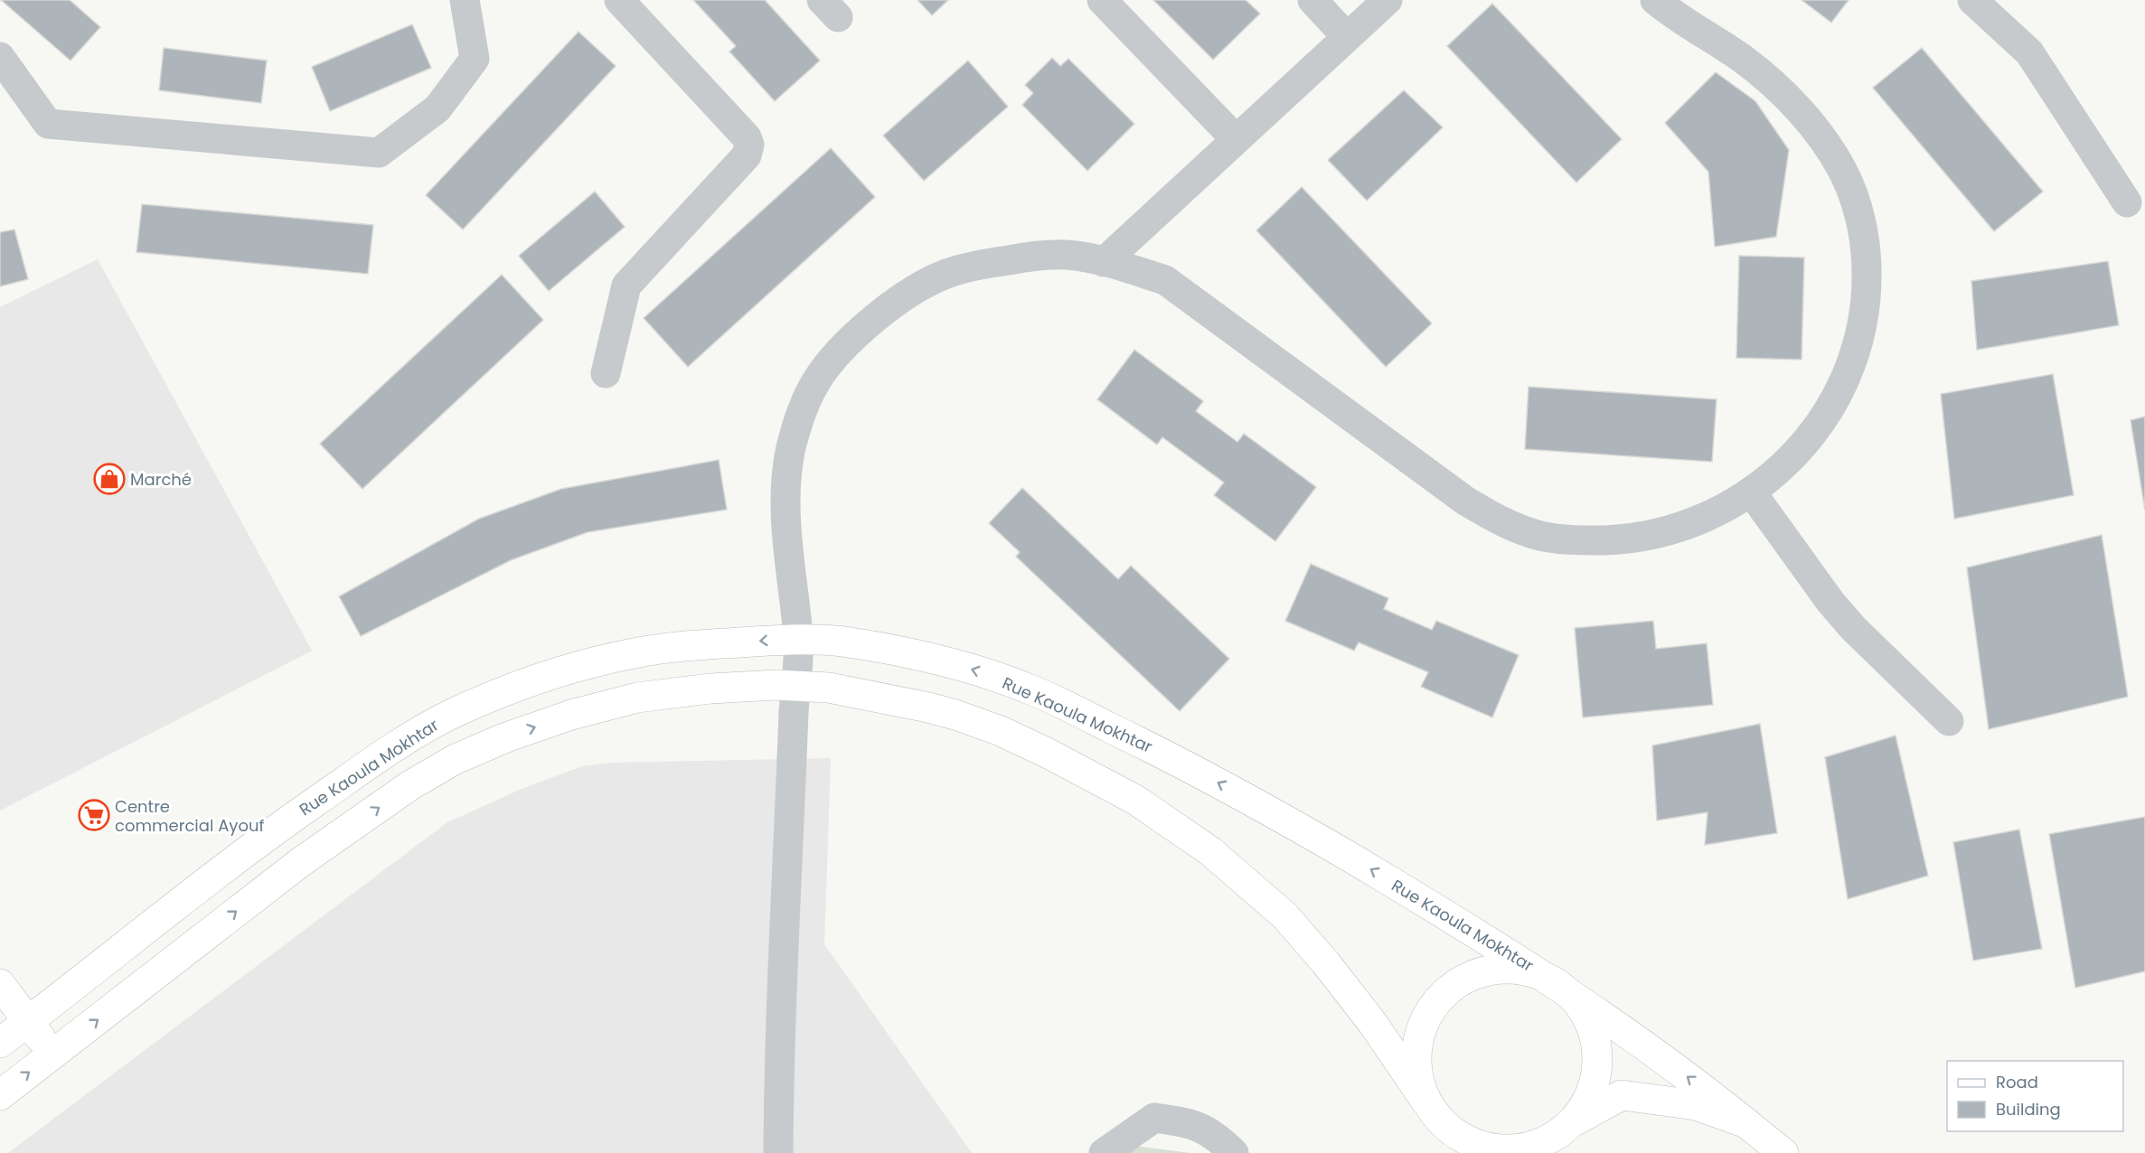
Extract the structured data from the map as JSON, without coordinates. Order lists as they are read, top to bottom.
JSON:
{
  "streets": {
    "main road": ["Rue Kaoula Mokhtar"]
  },
  "one_way": ["Rue Kaoula Mokhtar"],
  "places": {
    "shop": ["Marché"],
    "supermarket": ["Centre commercial Ayouf"]
  },
  "legend": ["Road", "Building"]
}
